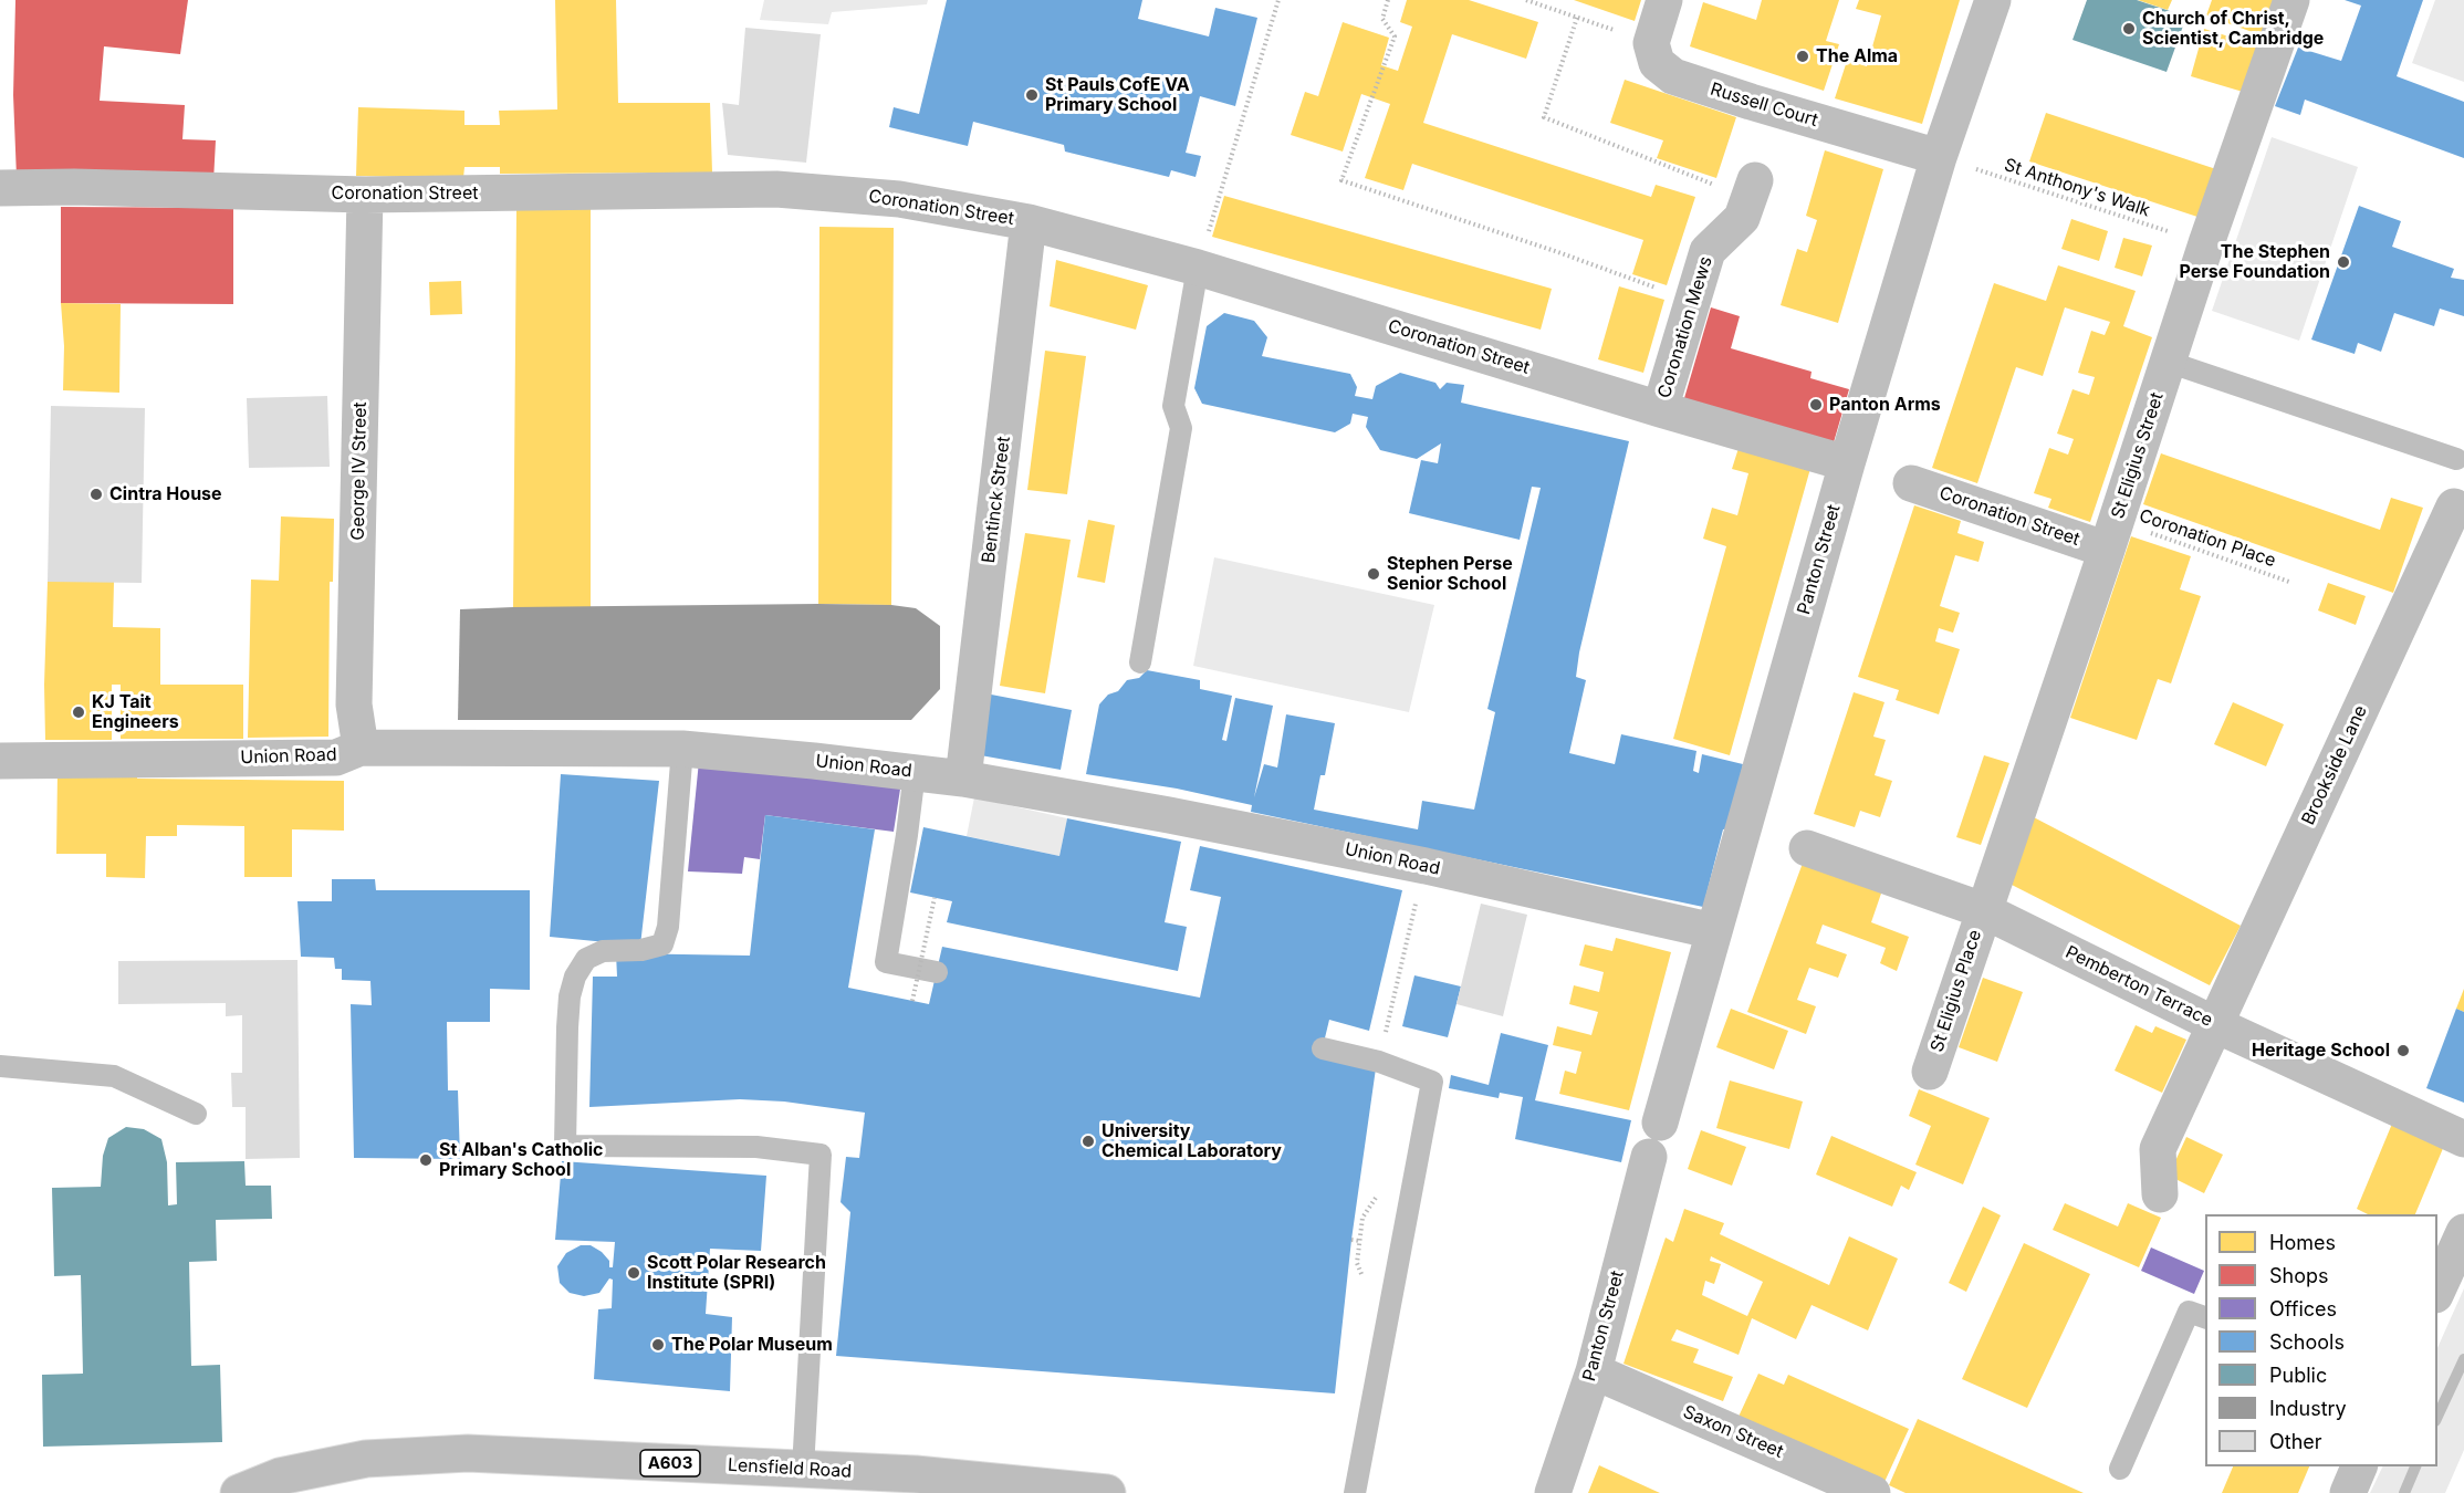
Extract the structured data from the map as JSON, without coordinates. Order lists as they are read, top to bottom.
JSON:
{
  "streets": {
    "main road": ["A603", "Lensfield Road"],
    "street": [
      "Russell Court",
      "Coronation Street",
      "Coronation Mews",
      "St Eligius Street",
      "George IV Street",
      "Bentinck Street",
      "Panton Street",
      "Union Road",
      "Brookside Lane",
      "Pemberton Terrace",
      "St Eligius Place",
      "Saxon Street"
    ],
    "path": ["St Anthony's Walk", "Coronation Place"]
  },
  "crossings": [
    ["Russell Court", "St Anthony's Walk"],
    ["Russell Court", "Panton Street"],
    ["St Anthony's Walk", "St Eligius Street"],
    ["St Anthony's Walk", "Panton Street"],
    ["Coronation Street", "Coronation Mews"],
    ["Coronation Street", "St Eligius Street"],
    ["Coronation Street", "George IV Street"],
    ["Coronation Street", "Bentinck Street"],
    ["Coronation Street", "Coronation Place"],
    ["Coronation Street", "Panton Street"],
    ["St Eligius Street", "Coronation Place"],
    ["St Eligius Street", "Pemberton Terrace"],
    ["St Eligius Street", "St Eligius Place"],
    ["George IV Street", "Union Road"],
    ["Bentinck Street", "Union Road"],
    ["Panton Street", "Union Road"],
    ["Panton Street", "Saxon Street"],
    ["Brookside Lane", "Pemberton Terrace"],
    ["Pemberton Terrace", "St Eligius Place"]
  ],
  "places": [
    "Church of Christ, Scientist, Cambridge",
    "The Alma",
    "St Pauls CofE VA Primary School",
    "The Stephen Perse Foundation",
    "Panton Arms",
    "Cintra House",
    "Stephen Perse Senior School",
    "KJ Tait Engineers",
    "Heritage School",
    "University Chemical Laboratory",
    "St Alban's Catholic Primary School",
    "Scott Polar Research Institute (SPRI)",
    "The Polar Museum"
  ],
  "legend": [
    "Homes",
    "Shops",
    "Offices",
    "Schools",
    "Public",
    "Industry",
    "Other"
  ]
}
